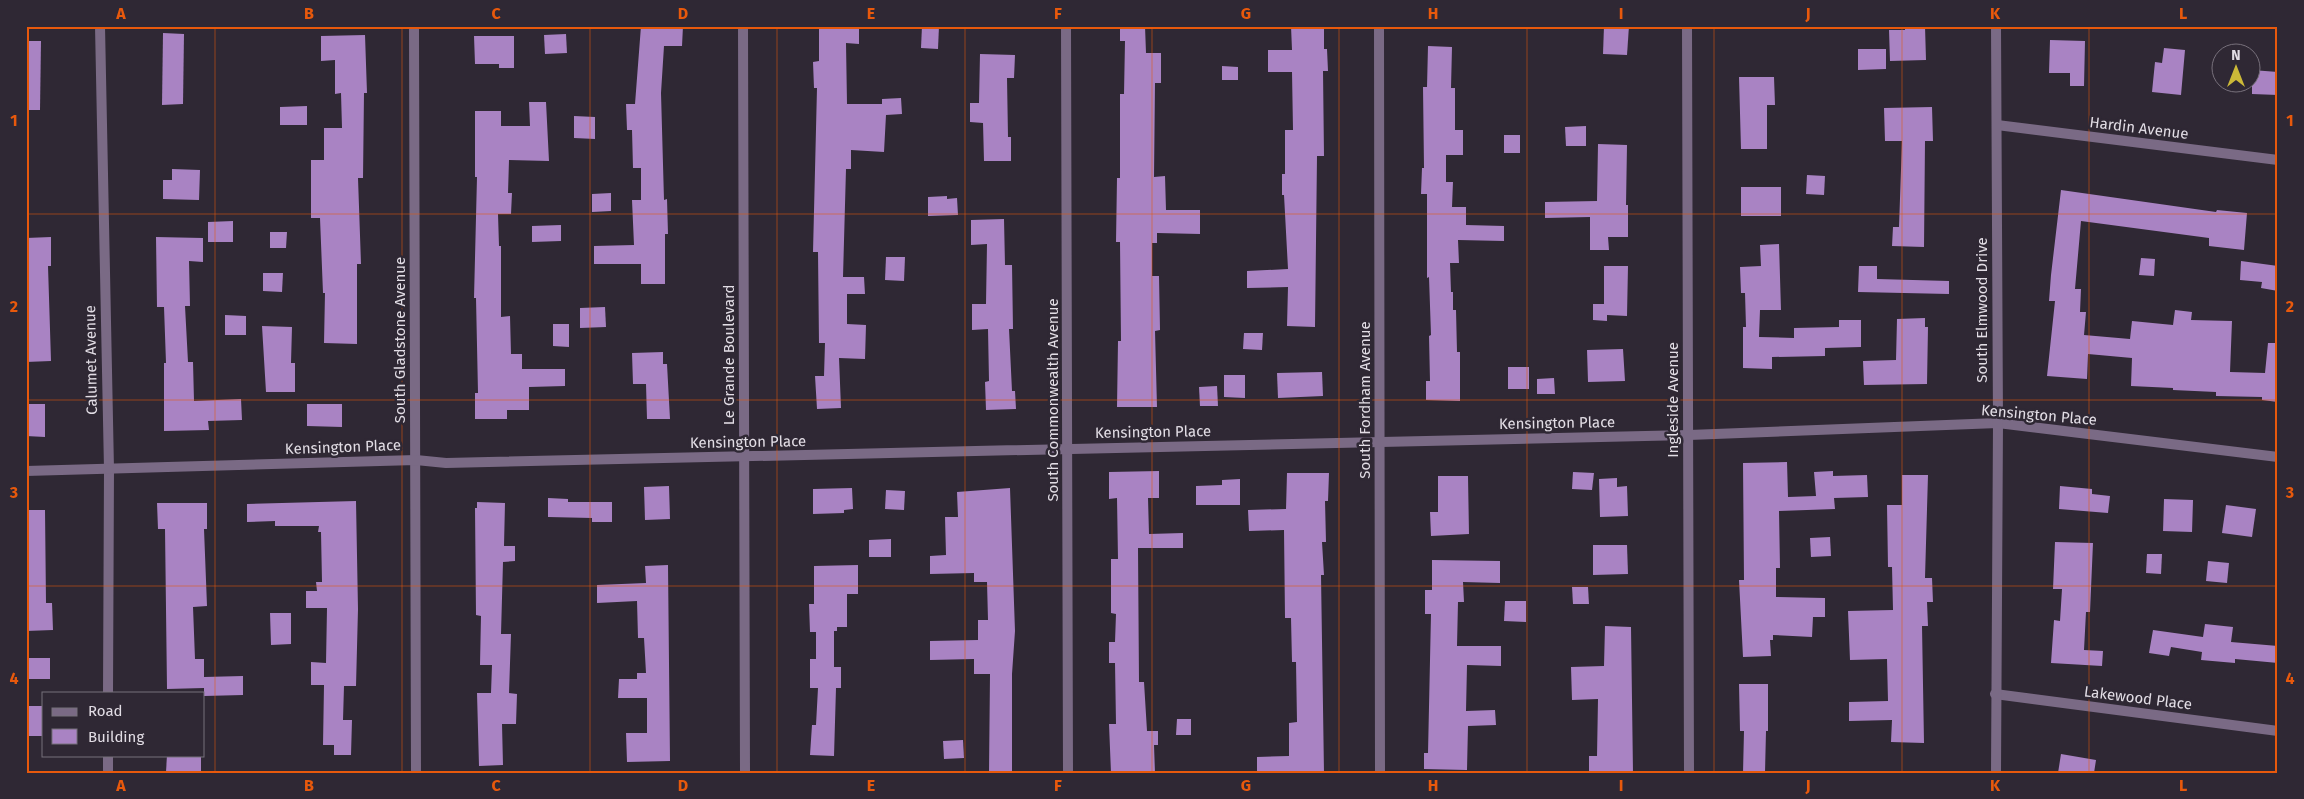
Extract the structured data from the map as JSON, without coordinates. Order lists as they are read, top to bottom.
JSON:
{
  "streets": {
    "street": [
      "Hardin Avenue",
      "South Elmwood Drive",
      "South Gladstone Avenue",
      "Le Grande Boulevard",
      "Calumet Avenue",
      "South Commonwealth Avenue",
      "South Fordham Avenue",
      "Ingleside Avenue",
      "Kensington Place",
      "Lakewood Place"
    ]
  },
  "crossings": [
    ["Hardin Avenue", "South Elmwood Drive"],
    ["South Elmwood Drive", "Kensington Place"],
    ["South Elmwood Drive", "Lakewood Place"],
    ["South Gladstone Avenue", "Kensington Place"],
    ["Le Grande Boulevard", "Kensington Place"],
    ["Calumet Avenue", "Kensington Place"],
    ["South Commonwealth Avenue", "Kensington Place"],
    ["South Fordham Avenue", "Kensington Place"],
    ["Ingleside Avenue", "Kensington Place"]
  ],
  "legend": ["Road", "Building"],
  "north": "top",
  "grid": {
    "columns": [
      "A",
      "B",
      "C",
      "D",
      "E",
      "F",
      "G",
      "H",
      "I",
      "J",
      "K",
      "L"
    ],
    "rows": [
      "1",
      "2",
      "3",
      "4"
    ]
  }
}
